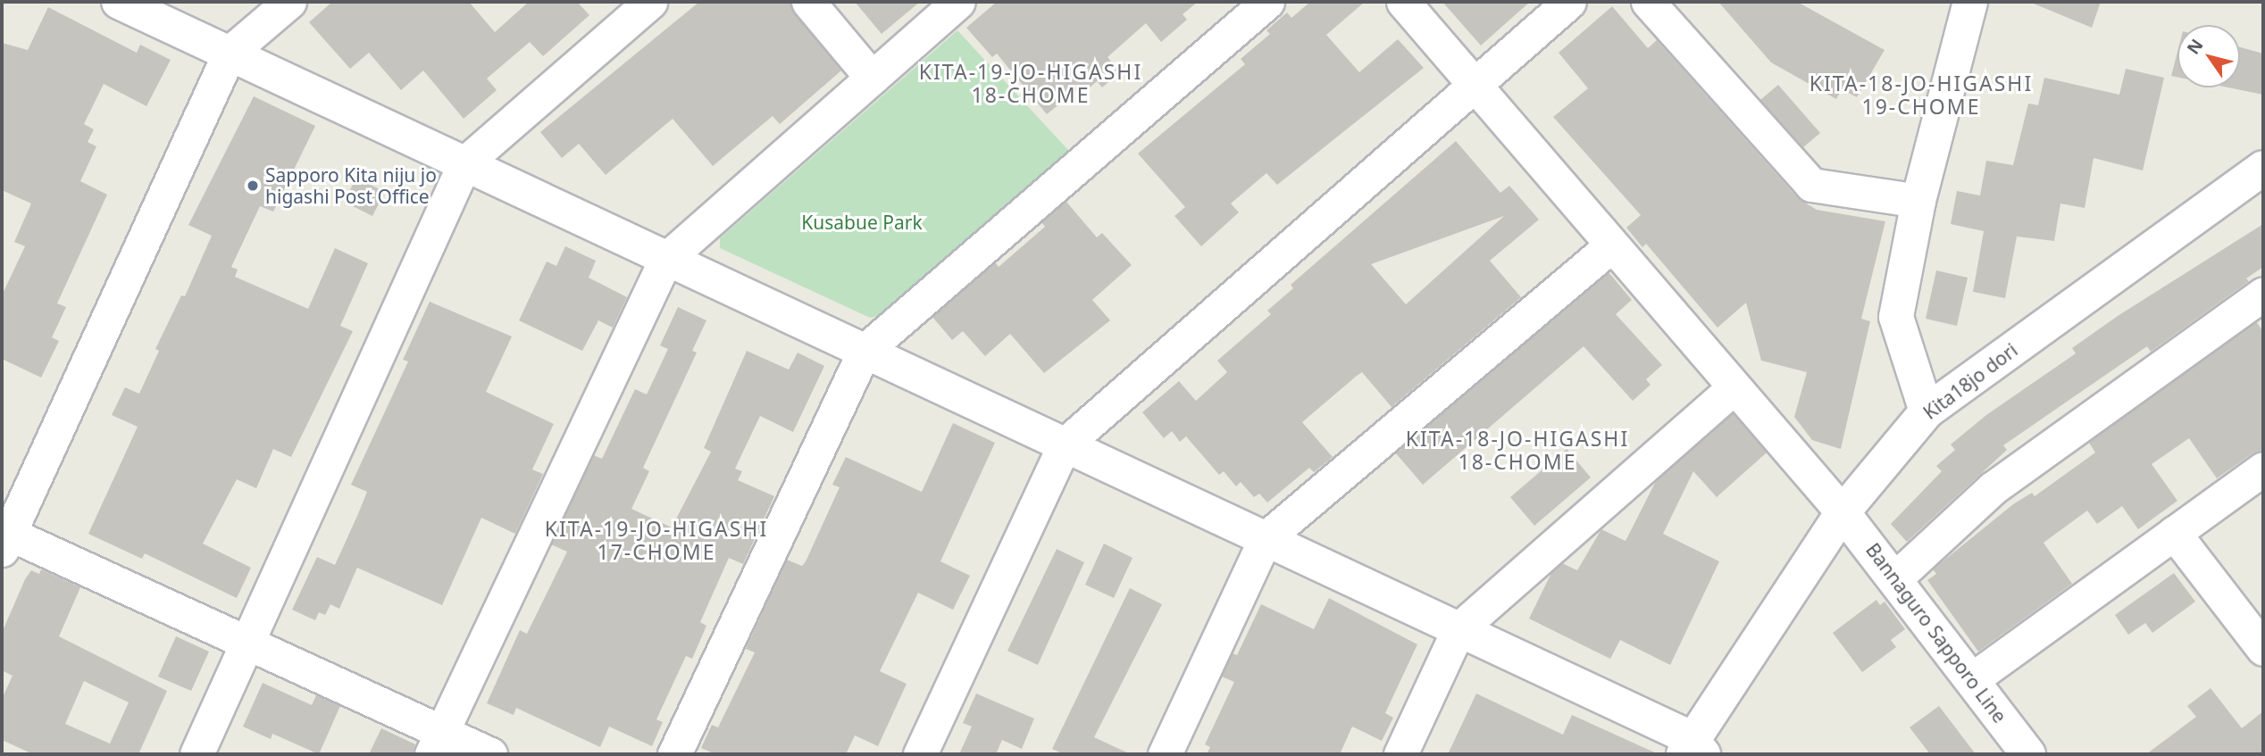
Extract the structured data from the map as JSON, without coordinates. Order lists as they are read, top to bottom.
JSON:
{
  "streets": {
    "street": ["Kita18jo dori", "Bannaguro Sapporo Line"]
  },
  "crossings": [
    ["Kita18jo dori", "Bannaguro Sapporo Line"]
  ],
  "districts": [
    "KITA-19-JO-HIGASHI 18-CHOME",
    "KITA-18-JO-HIGASHI 19-CHOME",
    "KITA-18-JO-HIGASHI 18-CHOME",
    "KITA-19-JO-HIGASHI 17-CHOME"
  ],
  "parks": ["Kusabue Park"],
  "places": ["Sapporo Kita niju jo higashi Post Office"],
  "north": "top left"
}
